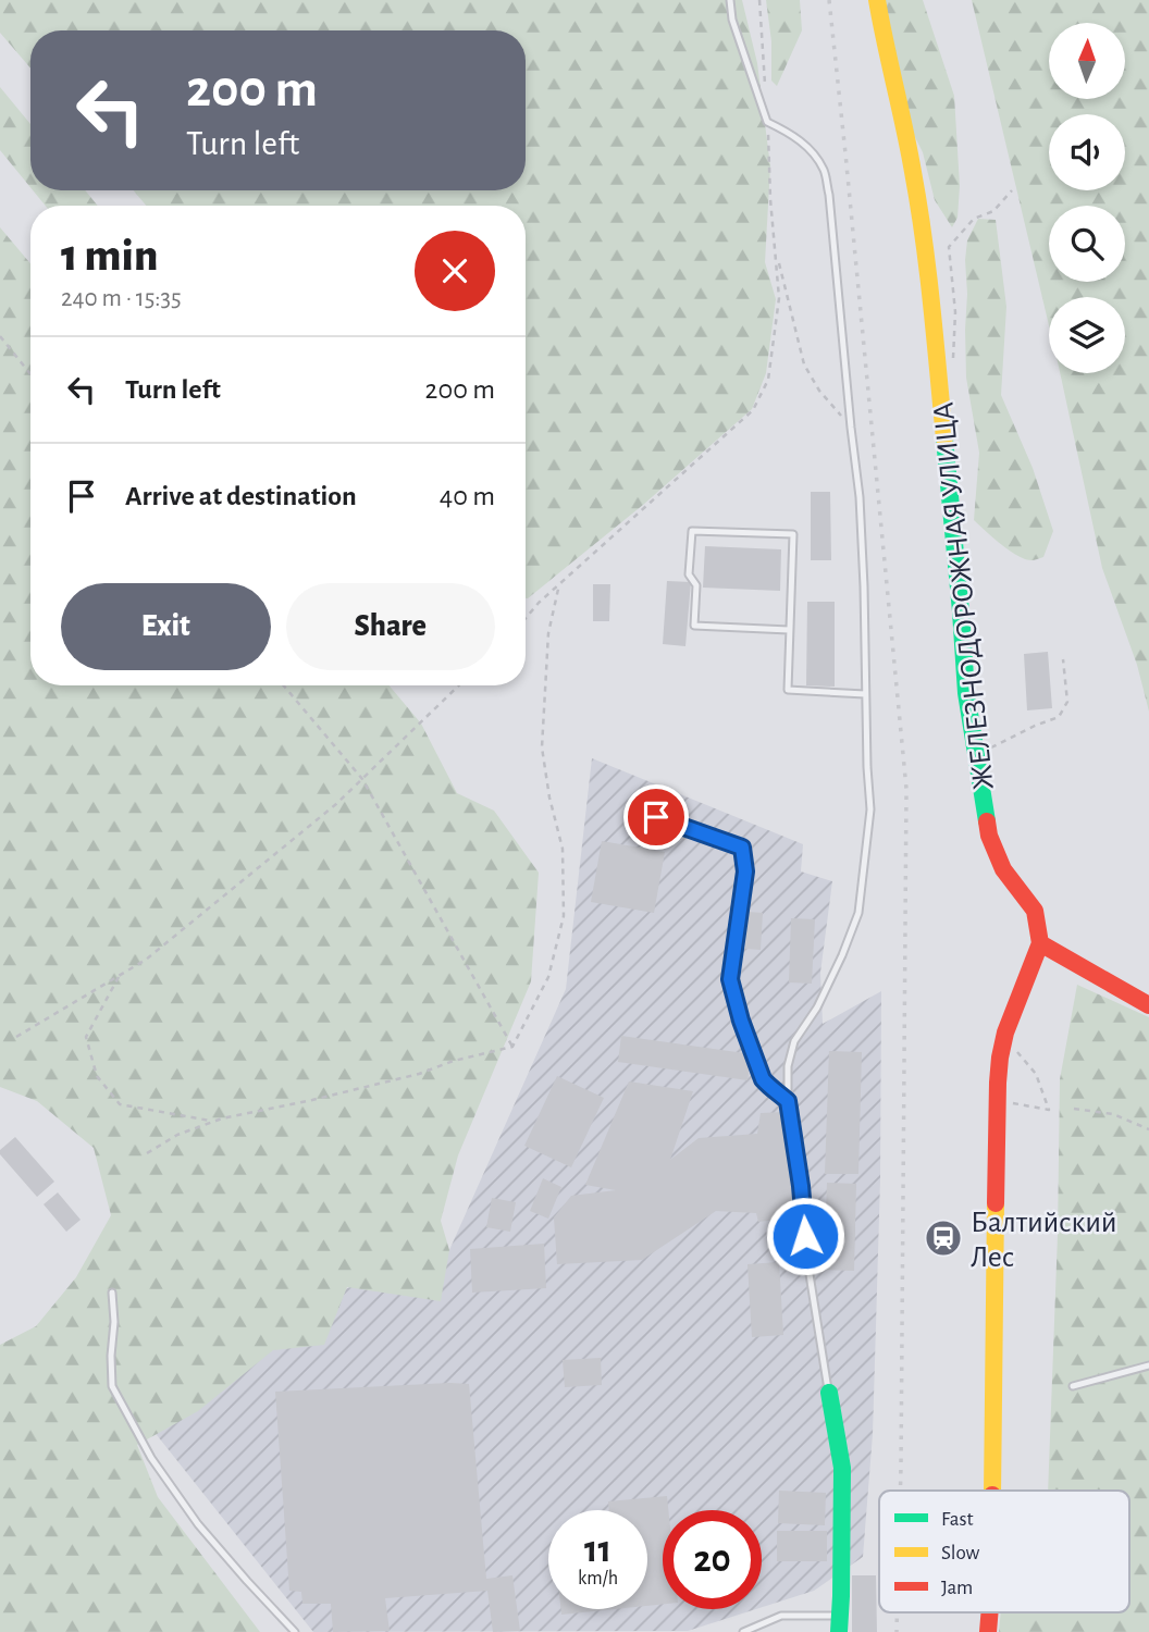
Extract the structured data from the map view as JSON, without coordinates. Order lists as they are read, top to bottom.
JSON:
{
  "streets": {
    "street": ["ЖЕЛЕЗНОДОРОЖНАЯ УЛИЦА"]
  },
  "places": {
    "station": ["Балтийский Лес"]
  },
  "legend": ["Fast", "Slow", "Jam"],
  "north": "top",
  "page": {
    "turn": ["200 m", "Turn left"],
    "heading": ["1 min", "240 m · 15:35"],
    "list": [
      {
        "name": "Turn left",
        "value": "200 m"
      },
      {
        "name": "Arrive at destination",
        "value": "40 m"
      }
    ],
    "buttons": ["Exit", "Share"],
    "speed": "11 km/h",
    "limit": "20"
  }
}
